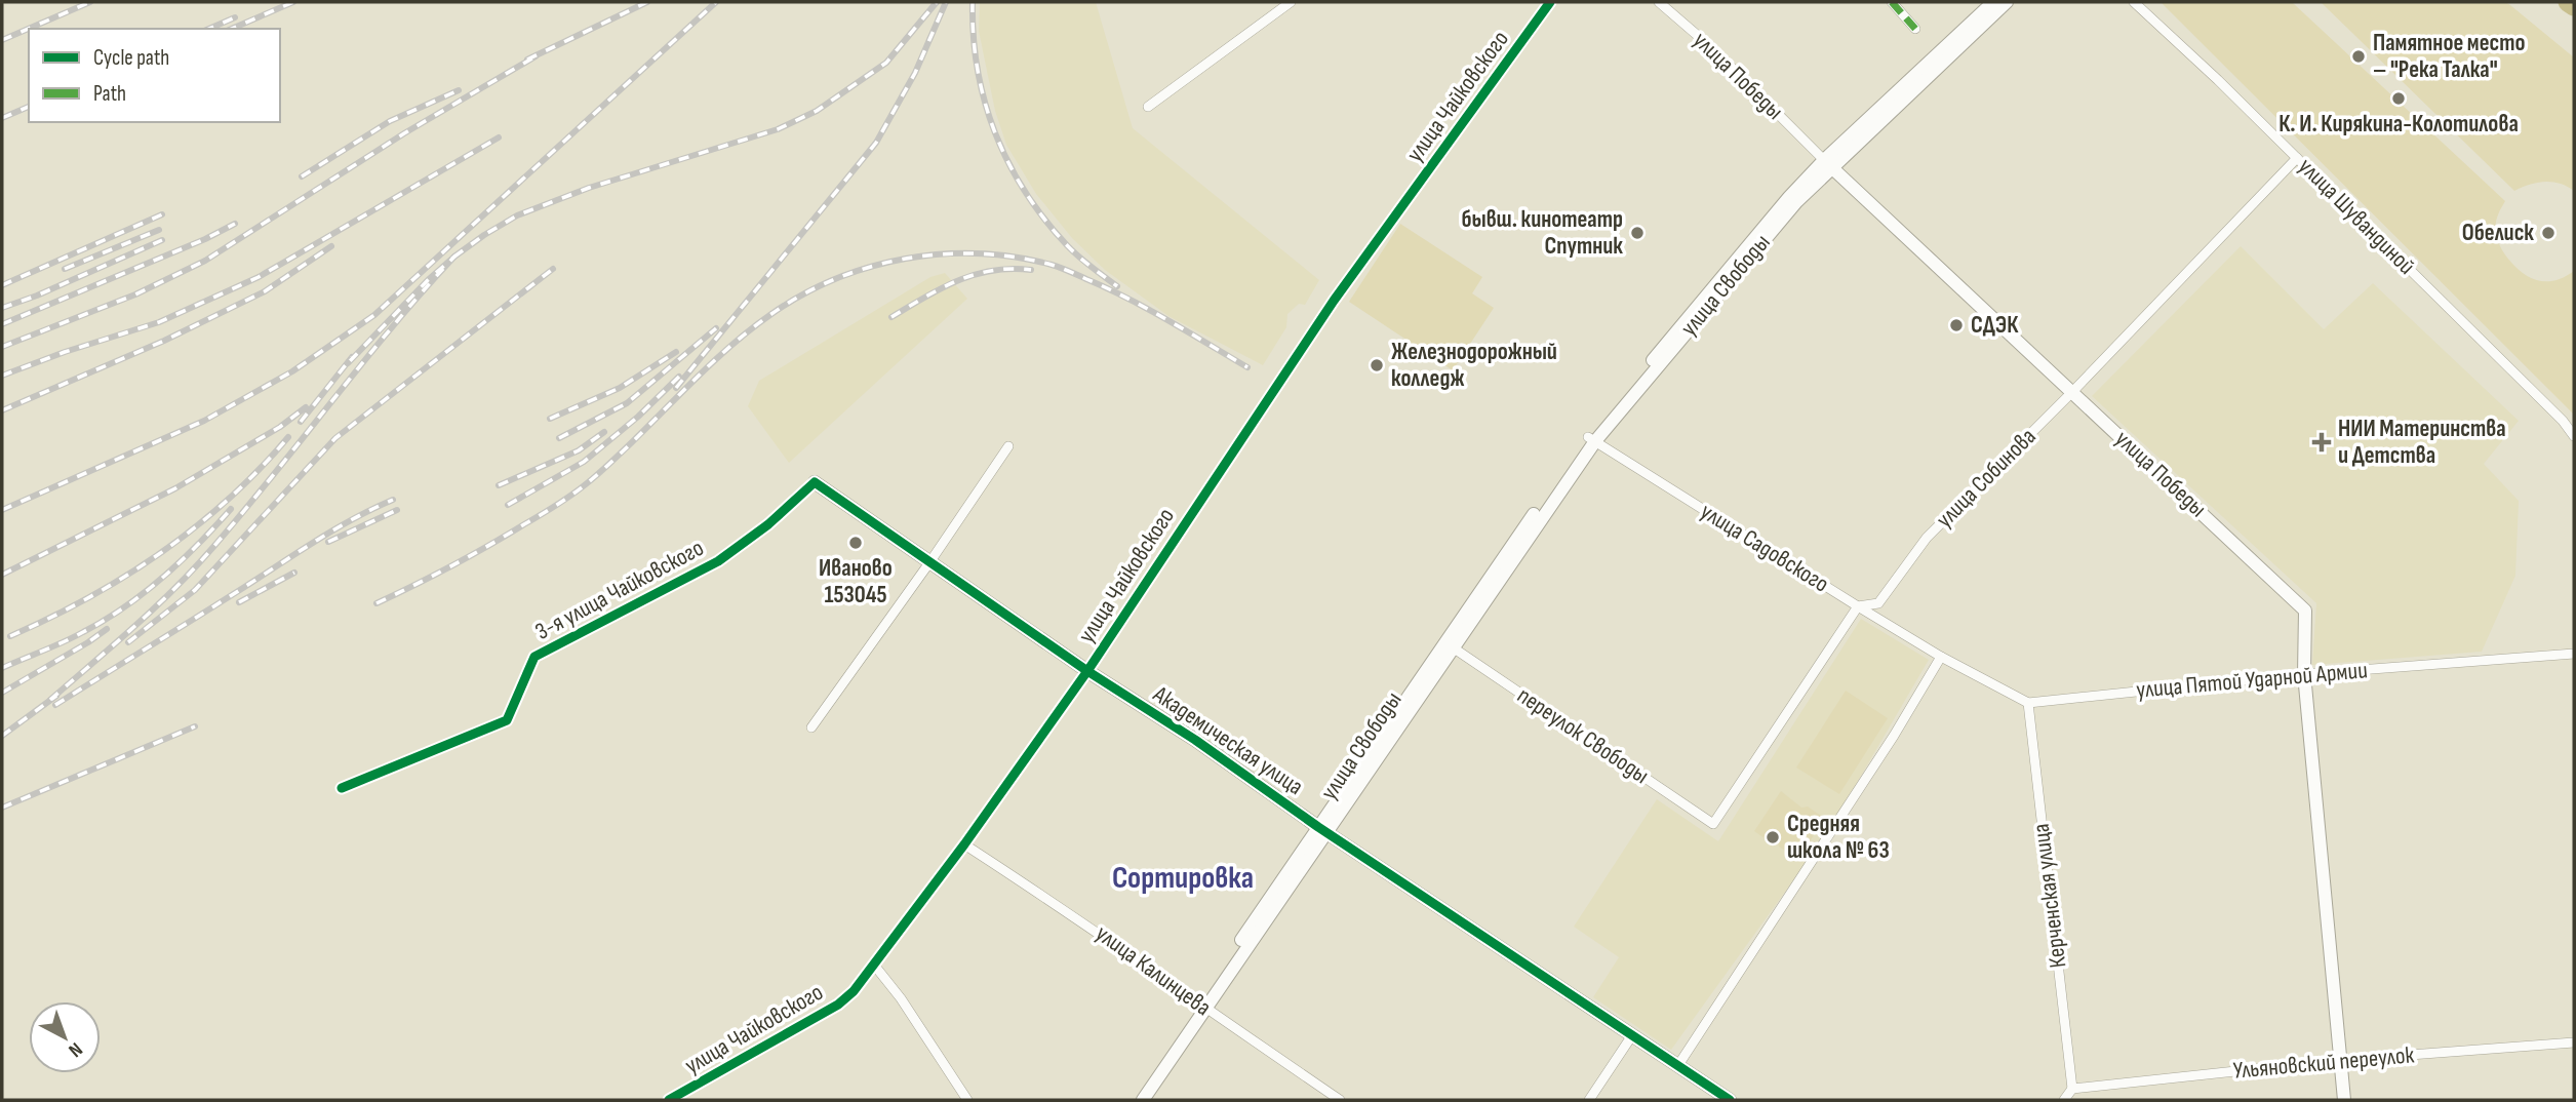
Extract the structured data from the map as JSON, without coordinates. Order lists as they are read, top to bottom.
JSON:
{
  "streets": {
    "street": [
      "улица Победы",
      "улица Чайковского",
      "улица Шувандиной",
      "улица Свободы",
      "улица Собинова",
      "улица Садовского",
      "3-я улица Чайковского",
      "улица Пятой Ударной Армии",
      "переулок Свободы",
      "Академическая улица",
      "Керченская улица",
      "улица Калинцева",
      "Ульяновский переулок"
    ]
  },
  "crossings": [
    ["улица Победы", "улица Свободы"],
    ["улица Победы", "улица Собинова"],
    ["улица Победы", "улица Пятой Ударной Армии"],
    ["улица Победы", "Ульяновский переулок"],
    ["улица Чайковского", "Академическая улица"],
    ["улица Чайковского", "улица Калинцева"],
    ["улица Шувандиной", "улица Собинова"],
    ["улица Свободы", "улица Садовского"],
    ["улица Свободы", "переулок Свободы"],
    ["улица Свободы", "Академическая улица"],
    ["улица Свободы", "улица Калинцева"],
    ["улица Собинова", "улица Садовского"],
    ["улица Собинова", "переулок Свободы"],
    ["3-я улица Чайковского", "Академическая улица"],
    ["улица Пятой Ударной Армии", "Керченская улица"],
    ["Керченская улица", "Ульяновский переулок"]
  ],
  "districts": ["Сортировка"],
  "places": {
    "other": [
      "Памятное место – \"Река Талка\"",
      "К. И. Кирякина-Колотилова",
      "бывш. кинотеатр Спутник",
      "Обелиск",
      "СДЭК",
      "Железнодорожный колледж",
      "Иваново 153045",
      "Средняя школа № 63"
    ],
    "health": ["НИИ Материнства и Детства"]
  },
  "legend": ["Cycle path", "Path"],
  "north": "bottom right"
}
